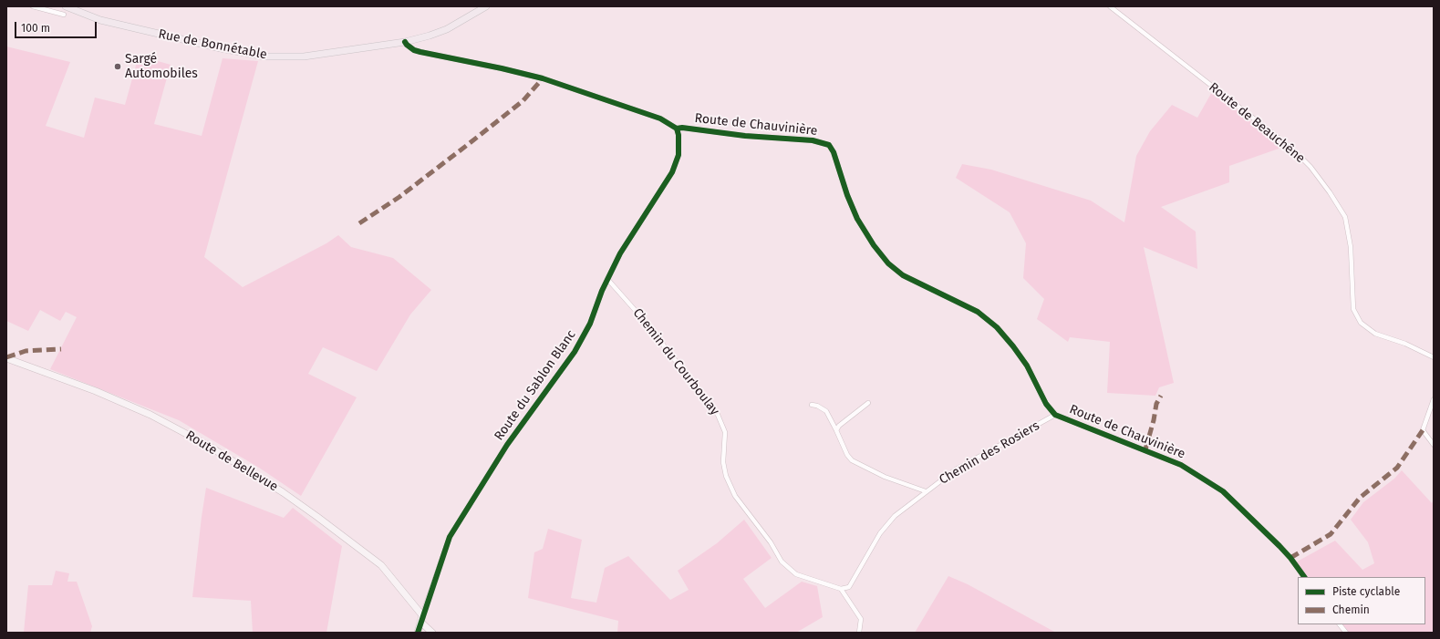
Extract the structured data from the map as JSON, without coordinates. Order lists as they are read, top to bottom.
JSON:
{
  "streets": {
    "main road": ["Rue de Bonnétable"],
    "street": [
      "Route de Beauchêne",
      "Route de Chauvinière",
      "Chemin du Courboulay",
      "Route du Sablon Blanc",
      "Chemin des Rosiers",
      "Route de Bellevue"
    ]
  },
  "crossings": [
    ["Rue de Bonnétable", "Route de Chauvinière"],
    ["Route de Chauvinière", "Route du Sablon Blanc"],
    ["Route de Chauvinière", "Chemin des Rosiers"],
    ["Chemin du Courboulay", "Route du Sablon Blanc"],
    ["Chemin du Courboulay", "Chemin des Rosiers"],
    ["Route du Sablon Blanc", "Route de Bellevue"]
  ],
  "places": ["Sargé Automobiles"],
  "legend": ["Piste cyclable", "Chemin"],
  "scale_bar": "100 m"
}
